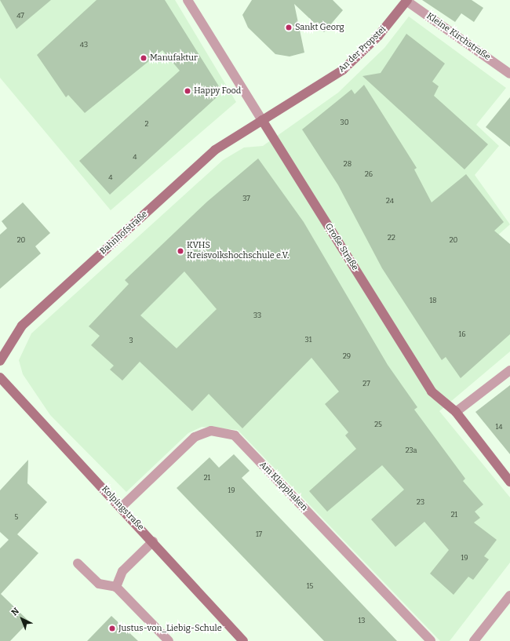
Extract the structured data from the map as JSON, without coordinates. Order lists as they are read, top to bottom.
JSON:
{
  "streets": {
    "street": [
      "Kleine Kirchstraße",
      "An der Propstei",
      "Bahnhofstraße",
      "Große Straße",
      "Am Klapphaken",
      "Kolpingstraße"
    ]
  },
  "crossings": [
    ["Kleine Kirchstraße", "An der Propstei"],
    ["An der Propstei", "Bahnhofstraße"],
    ["An der Propstei", "Große Straße"],
    ["Bahnhofstraße", "Große Straße"],
    ["Am Klapphaken", "Kolpingstraße"]
  ],
  "places": [
    "Sankt Georg",
    "Manufaktur",
    "Happy Food",
    "KVHS Kreisvolkshochschule e.V.",
    "Justus-von_Liebig-Schule"
  ],
  "house_numbers": [
    "47",
    "43",
    "30",
    "2",
    "4",
    "28",
    "26",
    "4",
    "37",
    "24",
    "22",
    "20",
    "20",
    "18",
    "33",
    "16",
    "31",
    "3",
    "29",
    "27",
    "25",
    "14",
    "23a",
    "21",
    "19",
    "23",
    "21",
    "5",
    "17",
    "19",
    "15",
    "13"
  ],
  "north": "top left"
}
